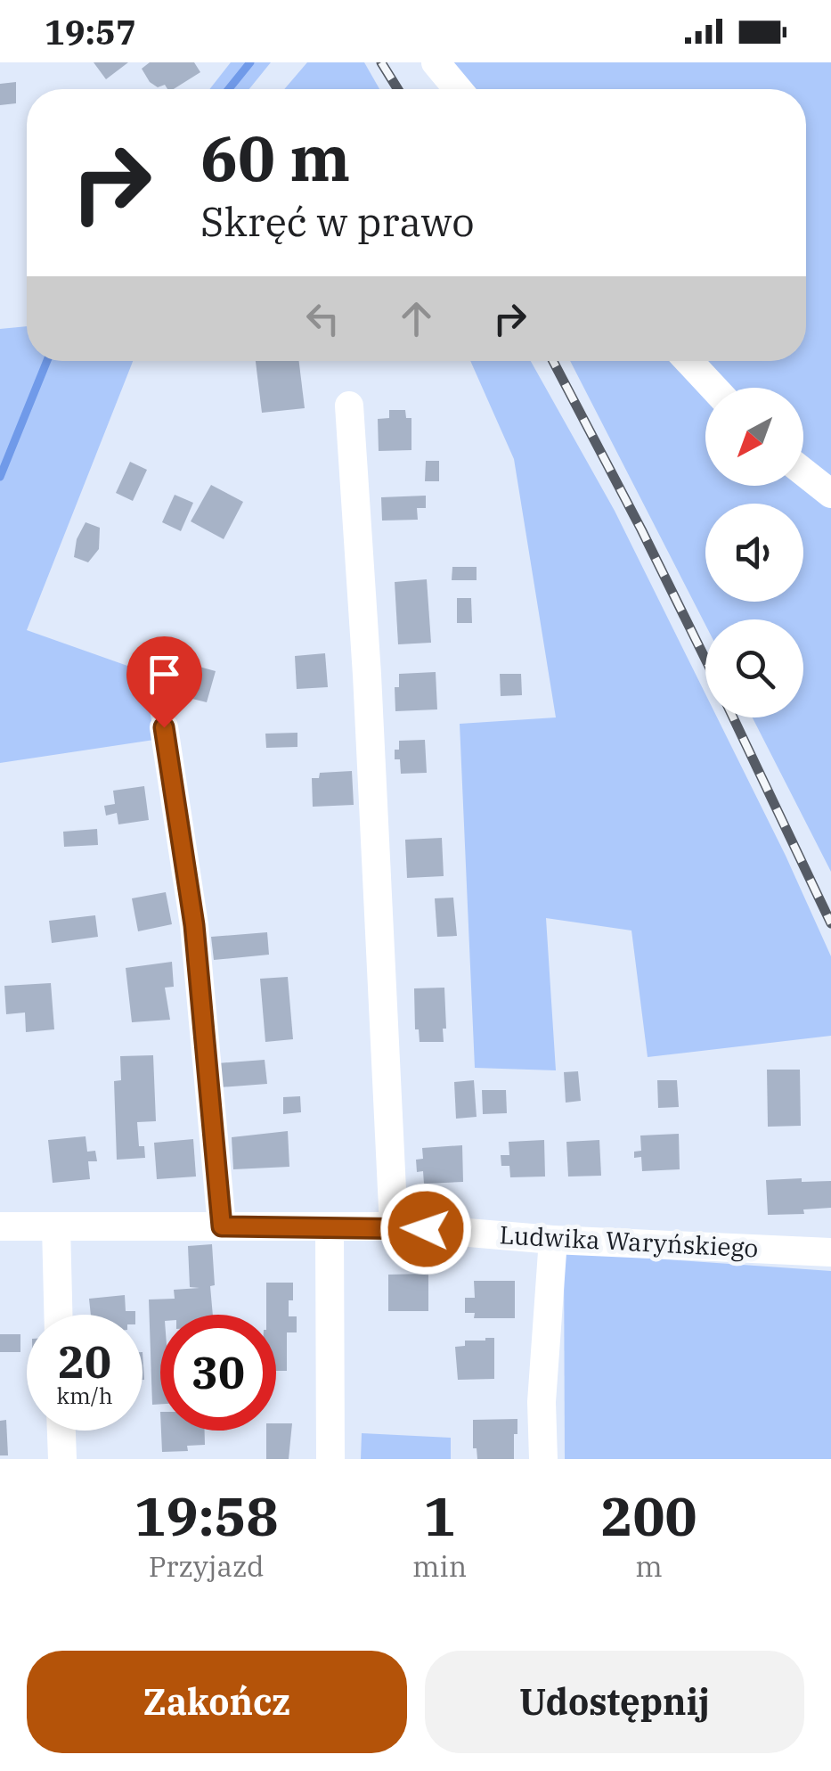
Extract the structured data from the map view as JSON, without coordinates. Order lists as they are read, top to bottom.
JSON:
{
  "streets": {
    "street": ["Ludwika Waryńskiego"]
  },
  "north": "bottom left",
  "page": {
    "status": "19:57",
    "turn": ["60 m", "Skręć w prawo"],
    "speed": "20 km/h",
    "limit": "30",
    "eta": [
      "19:58",
      "Przyjazd",
      "1",
      "min",
      "200",
      "m"
    ],
    "buttons": ["Zakończ", "Udostępnij"]
  }
}
